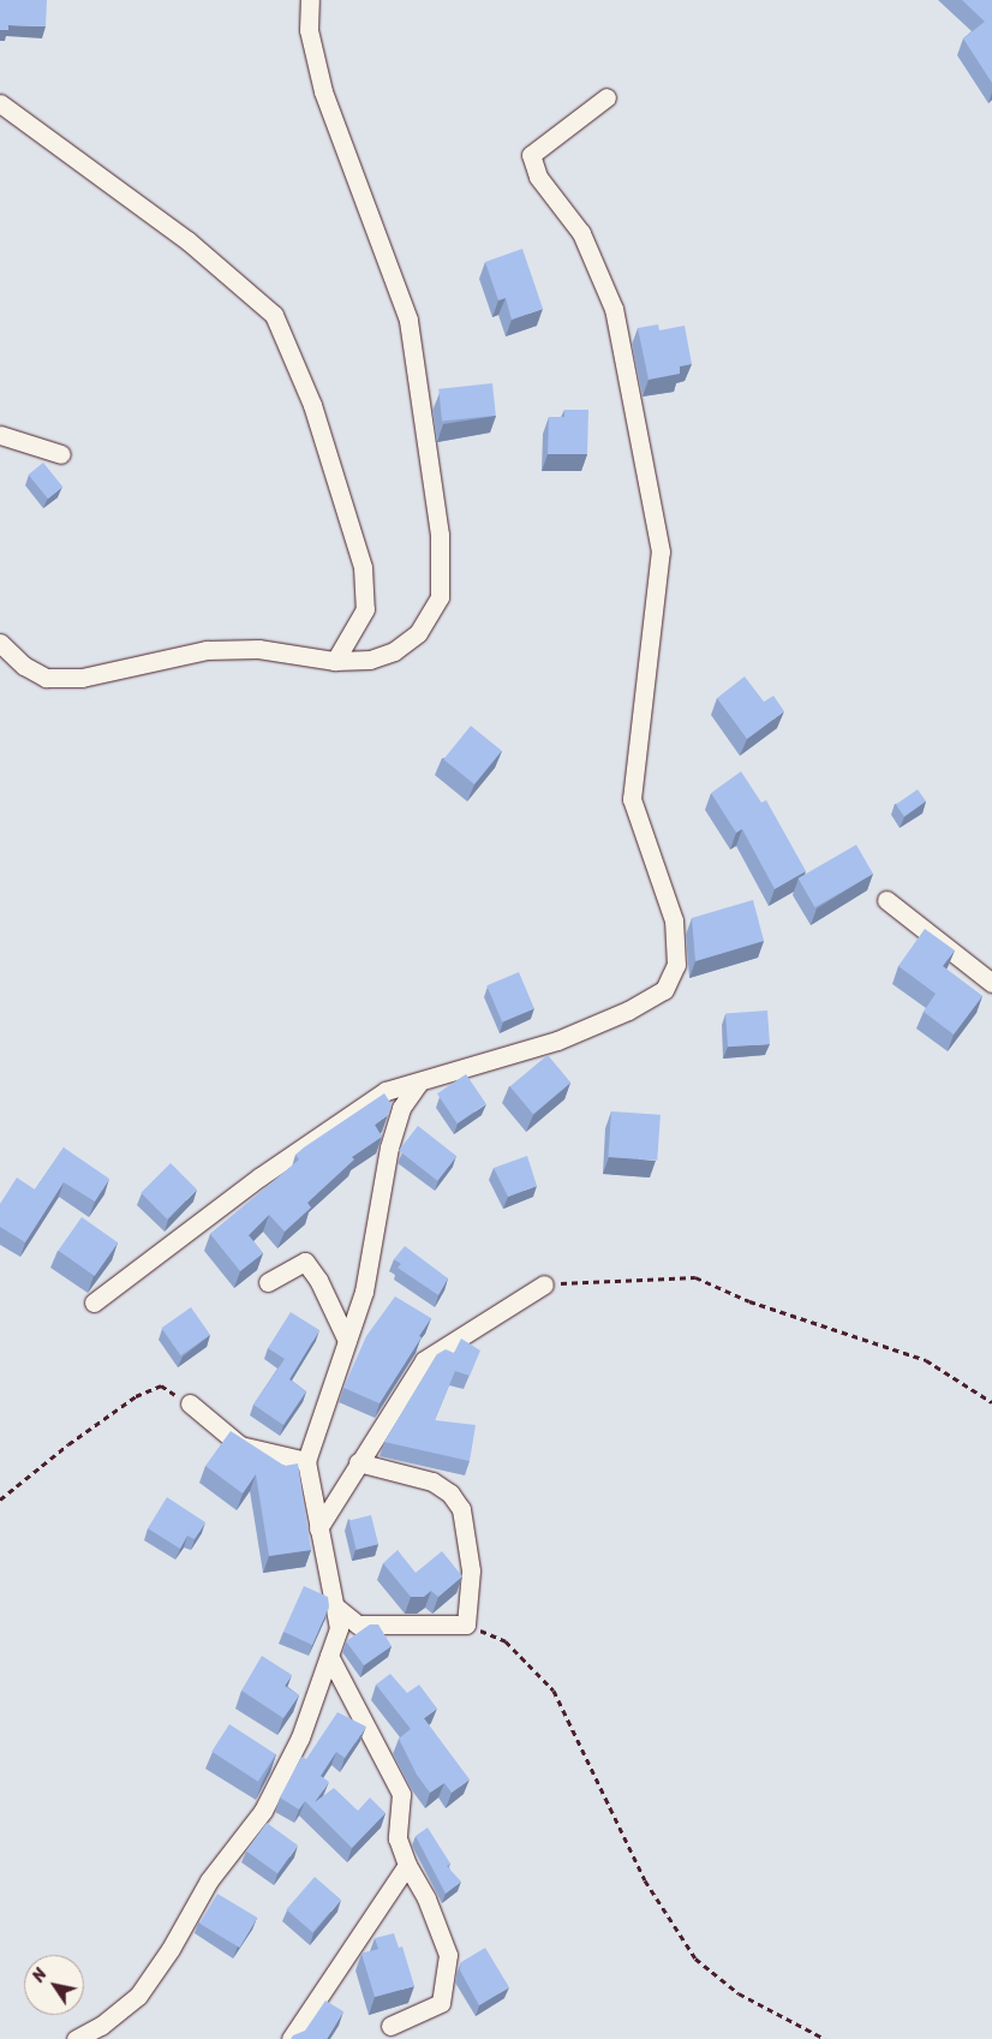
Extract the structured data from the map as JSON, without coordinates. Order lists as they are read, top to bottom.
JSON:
{
  "north": "top left"
}
